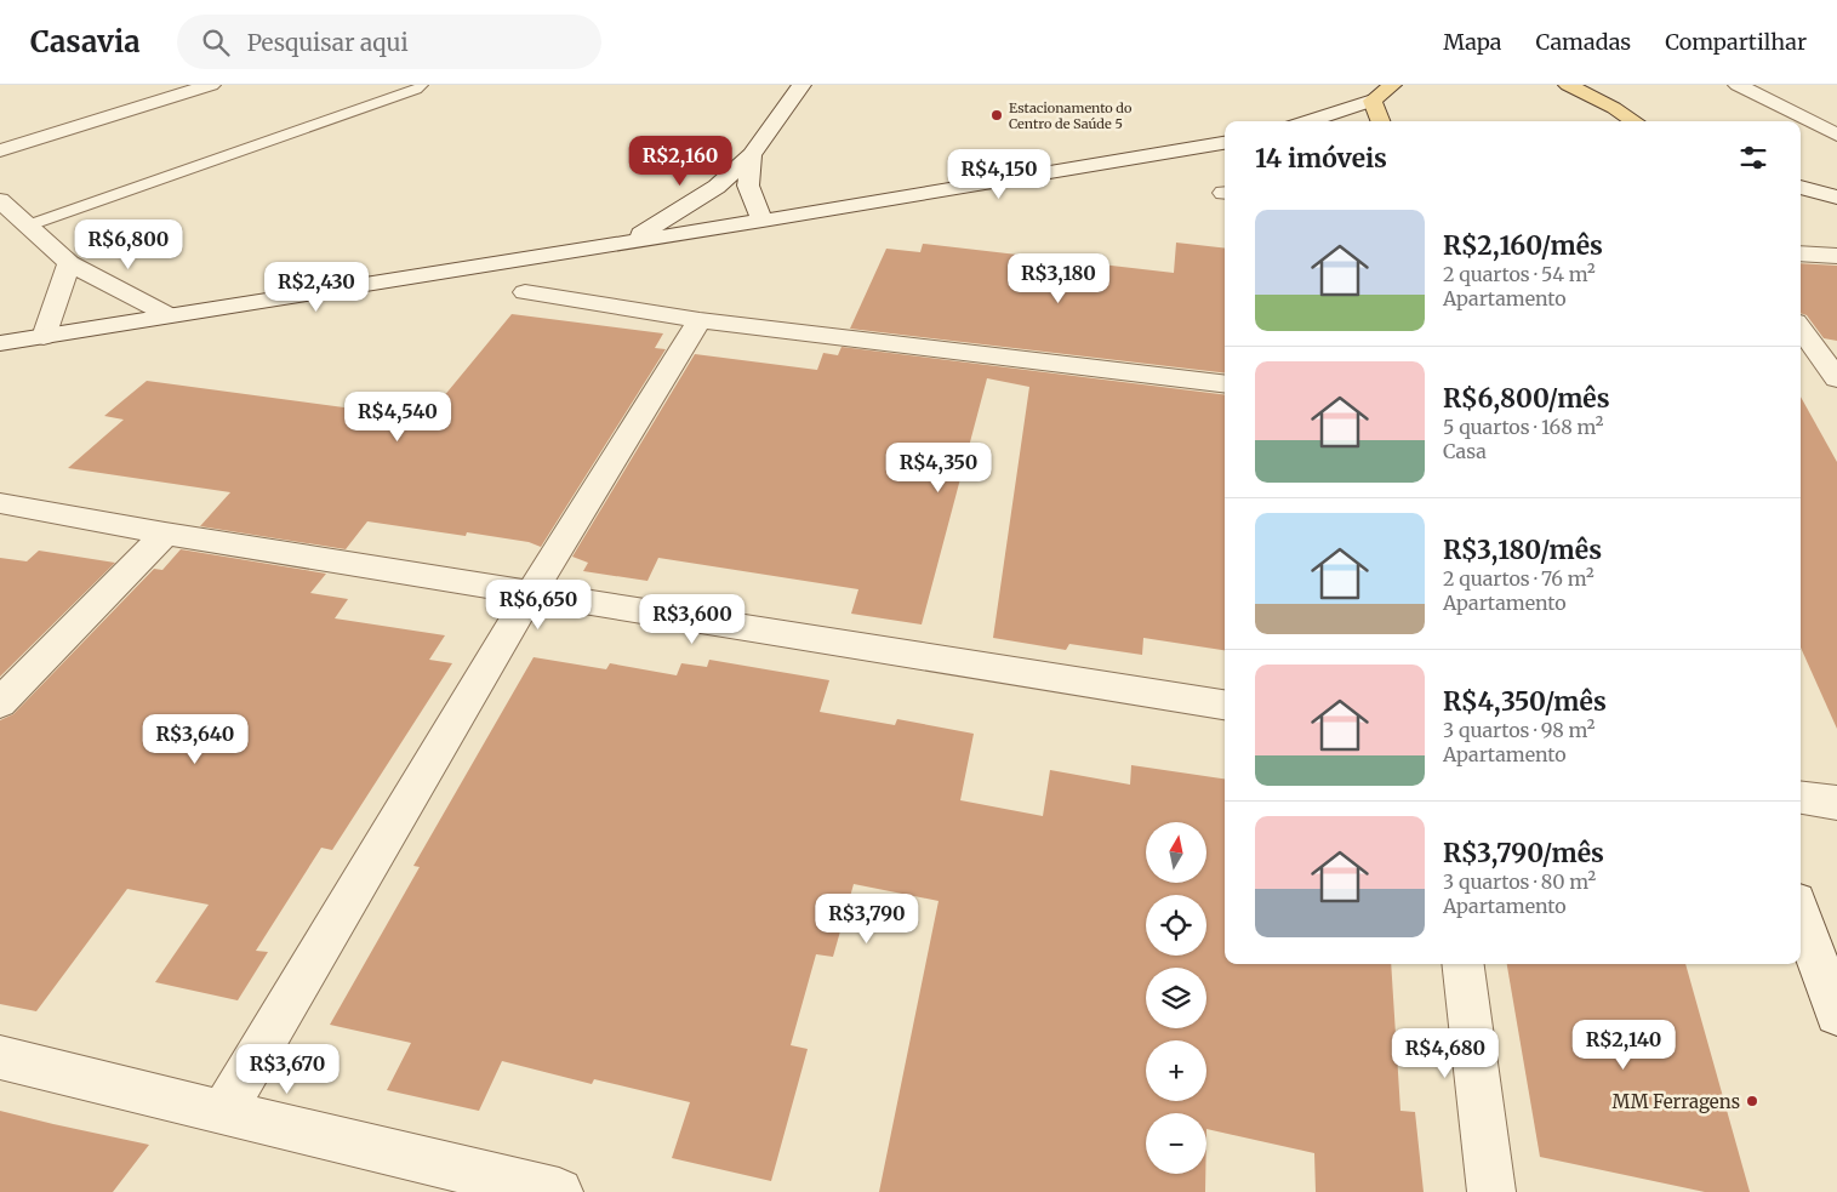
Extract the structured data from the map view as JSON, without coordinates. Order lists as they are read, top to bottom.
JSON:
{
  "places": ["Estacionamento do Centro de Saúde 5", "MM Ferragens"],
  "north": "top",
  "page": {
    "header": "Casavia",
    "search": "Pesquisar aqui",
    "nav": ["Mapa", "Camadas", "Compartilhar"],
    "heading": "14 imóveis",
    "price": [
      "R$2,160",
      "R$4,150",
      "R$6,800",
      "R$3,180",
      "R$2,430",
      "R$4,540",
      "R$4,350",
      "R$6,650",
      "R$3,600",
      "R$3,640",
      "R$3,790",
      "R$2,140",
      "R$4,680",
      "R$3,670"
    ],
    "list": [
      {
        "name": "R$2,160/mês",
        "note": "2 quartos · 54 m² · Apartamento"
      },
      {
        "name": "R$6,800/mês",
        "note": "5 quartos · 168 m² · Casa"
      },
      {
        "name": "R$3,180/mês",
        "note": "2 quartos · 76 m² · Apartamento"
      },
      {
        "name": "R$4,350/mês",
        "note": "3 quartos · 98 m² · Apartamento"
      },
      {
        "name": "R$3,790/mês",
        "note": "3 quartos · 80 m² · Apartamento"
      }
    ],
    "map_buttons": ["+", "−"]
  }
}
